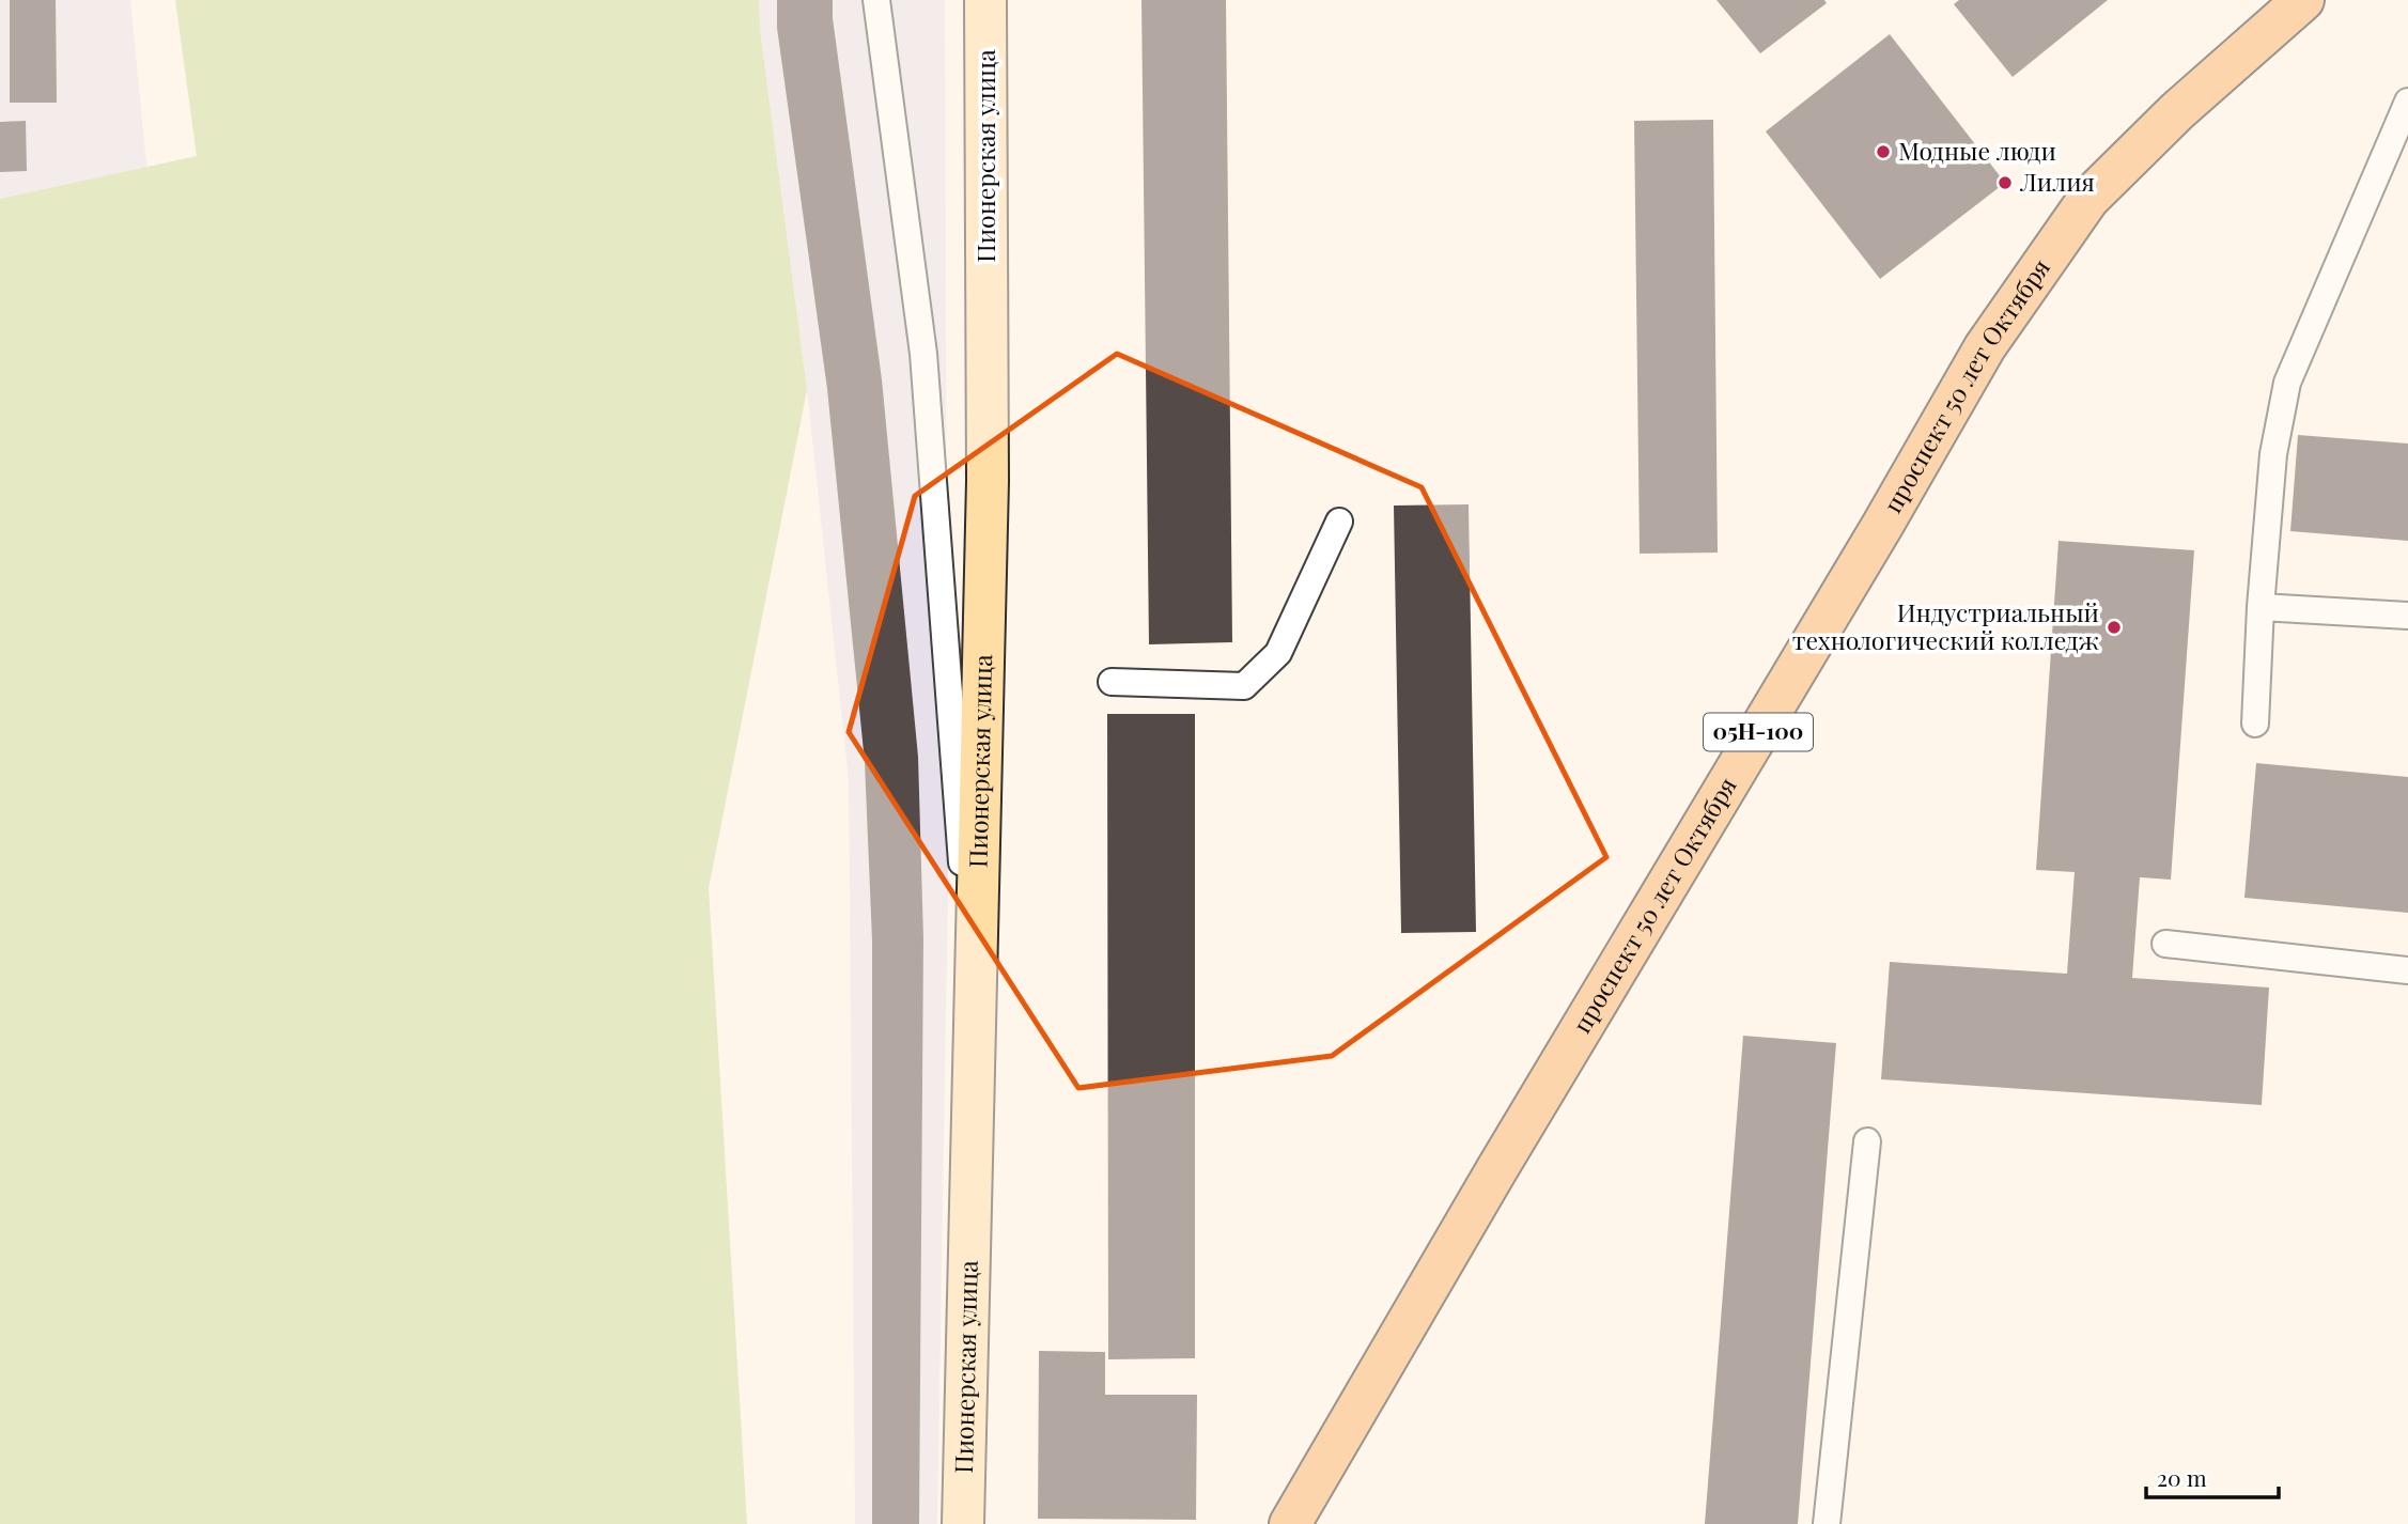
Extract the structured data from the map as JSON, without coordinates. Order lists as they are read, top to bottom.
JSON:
{
  "streets": {
    "main road": ["Пионерская улица", "проспект 50 лет Октября", "05Н-100"]
  },
  "places": ["Модные люди", "Лилия", "Индустриальный технологический колледж"],
  "scale_bar": "20 m"
}
